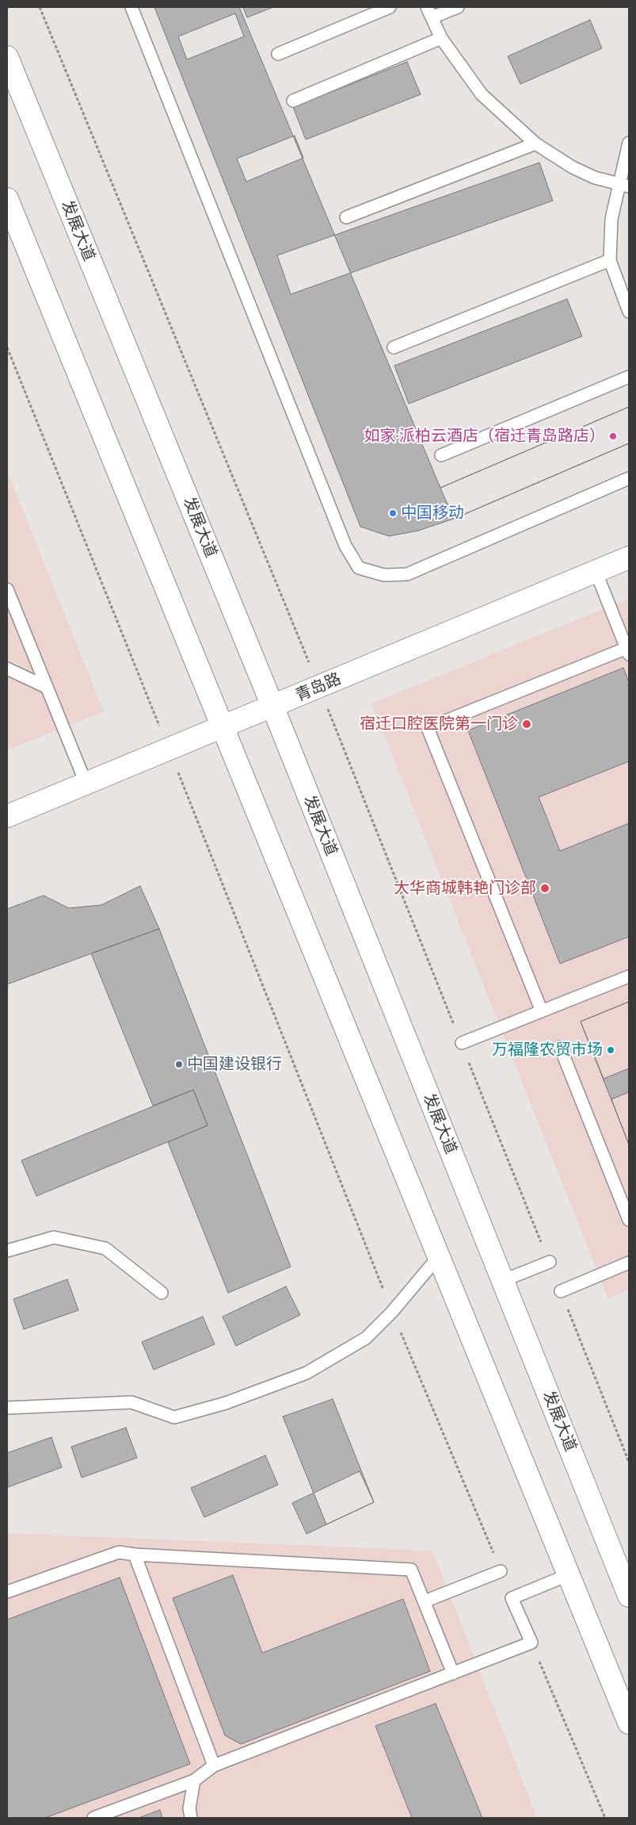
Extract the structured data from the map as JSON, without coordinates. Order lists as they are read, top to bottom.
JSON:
{
  "streets": {
    "main road": ["发展大道", "青岛路"]
  },
  "crossings": [
    ["发展大道", "青岛路"]
  ],
  "places": [
    "如家·派柏云酒店（宿迁青岛路店）",
    "中国移动",
    "宿迁口腔医院第一门诊",
    "大华商城韩艳门诊部",
    "万福隆农贸市场",
    "中国建设银行"
  ]
}
